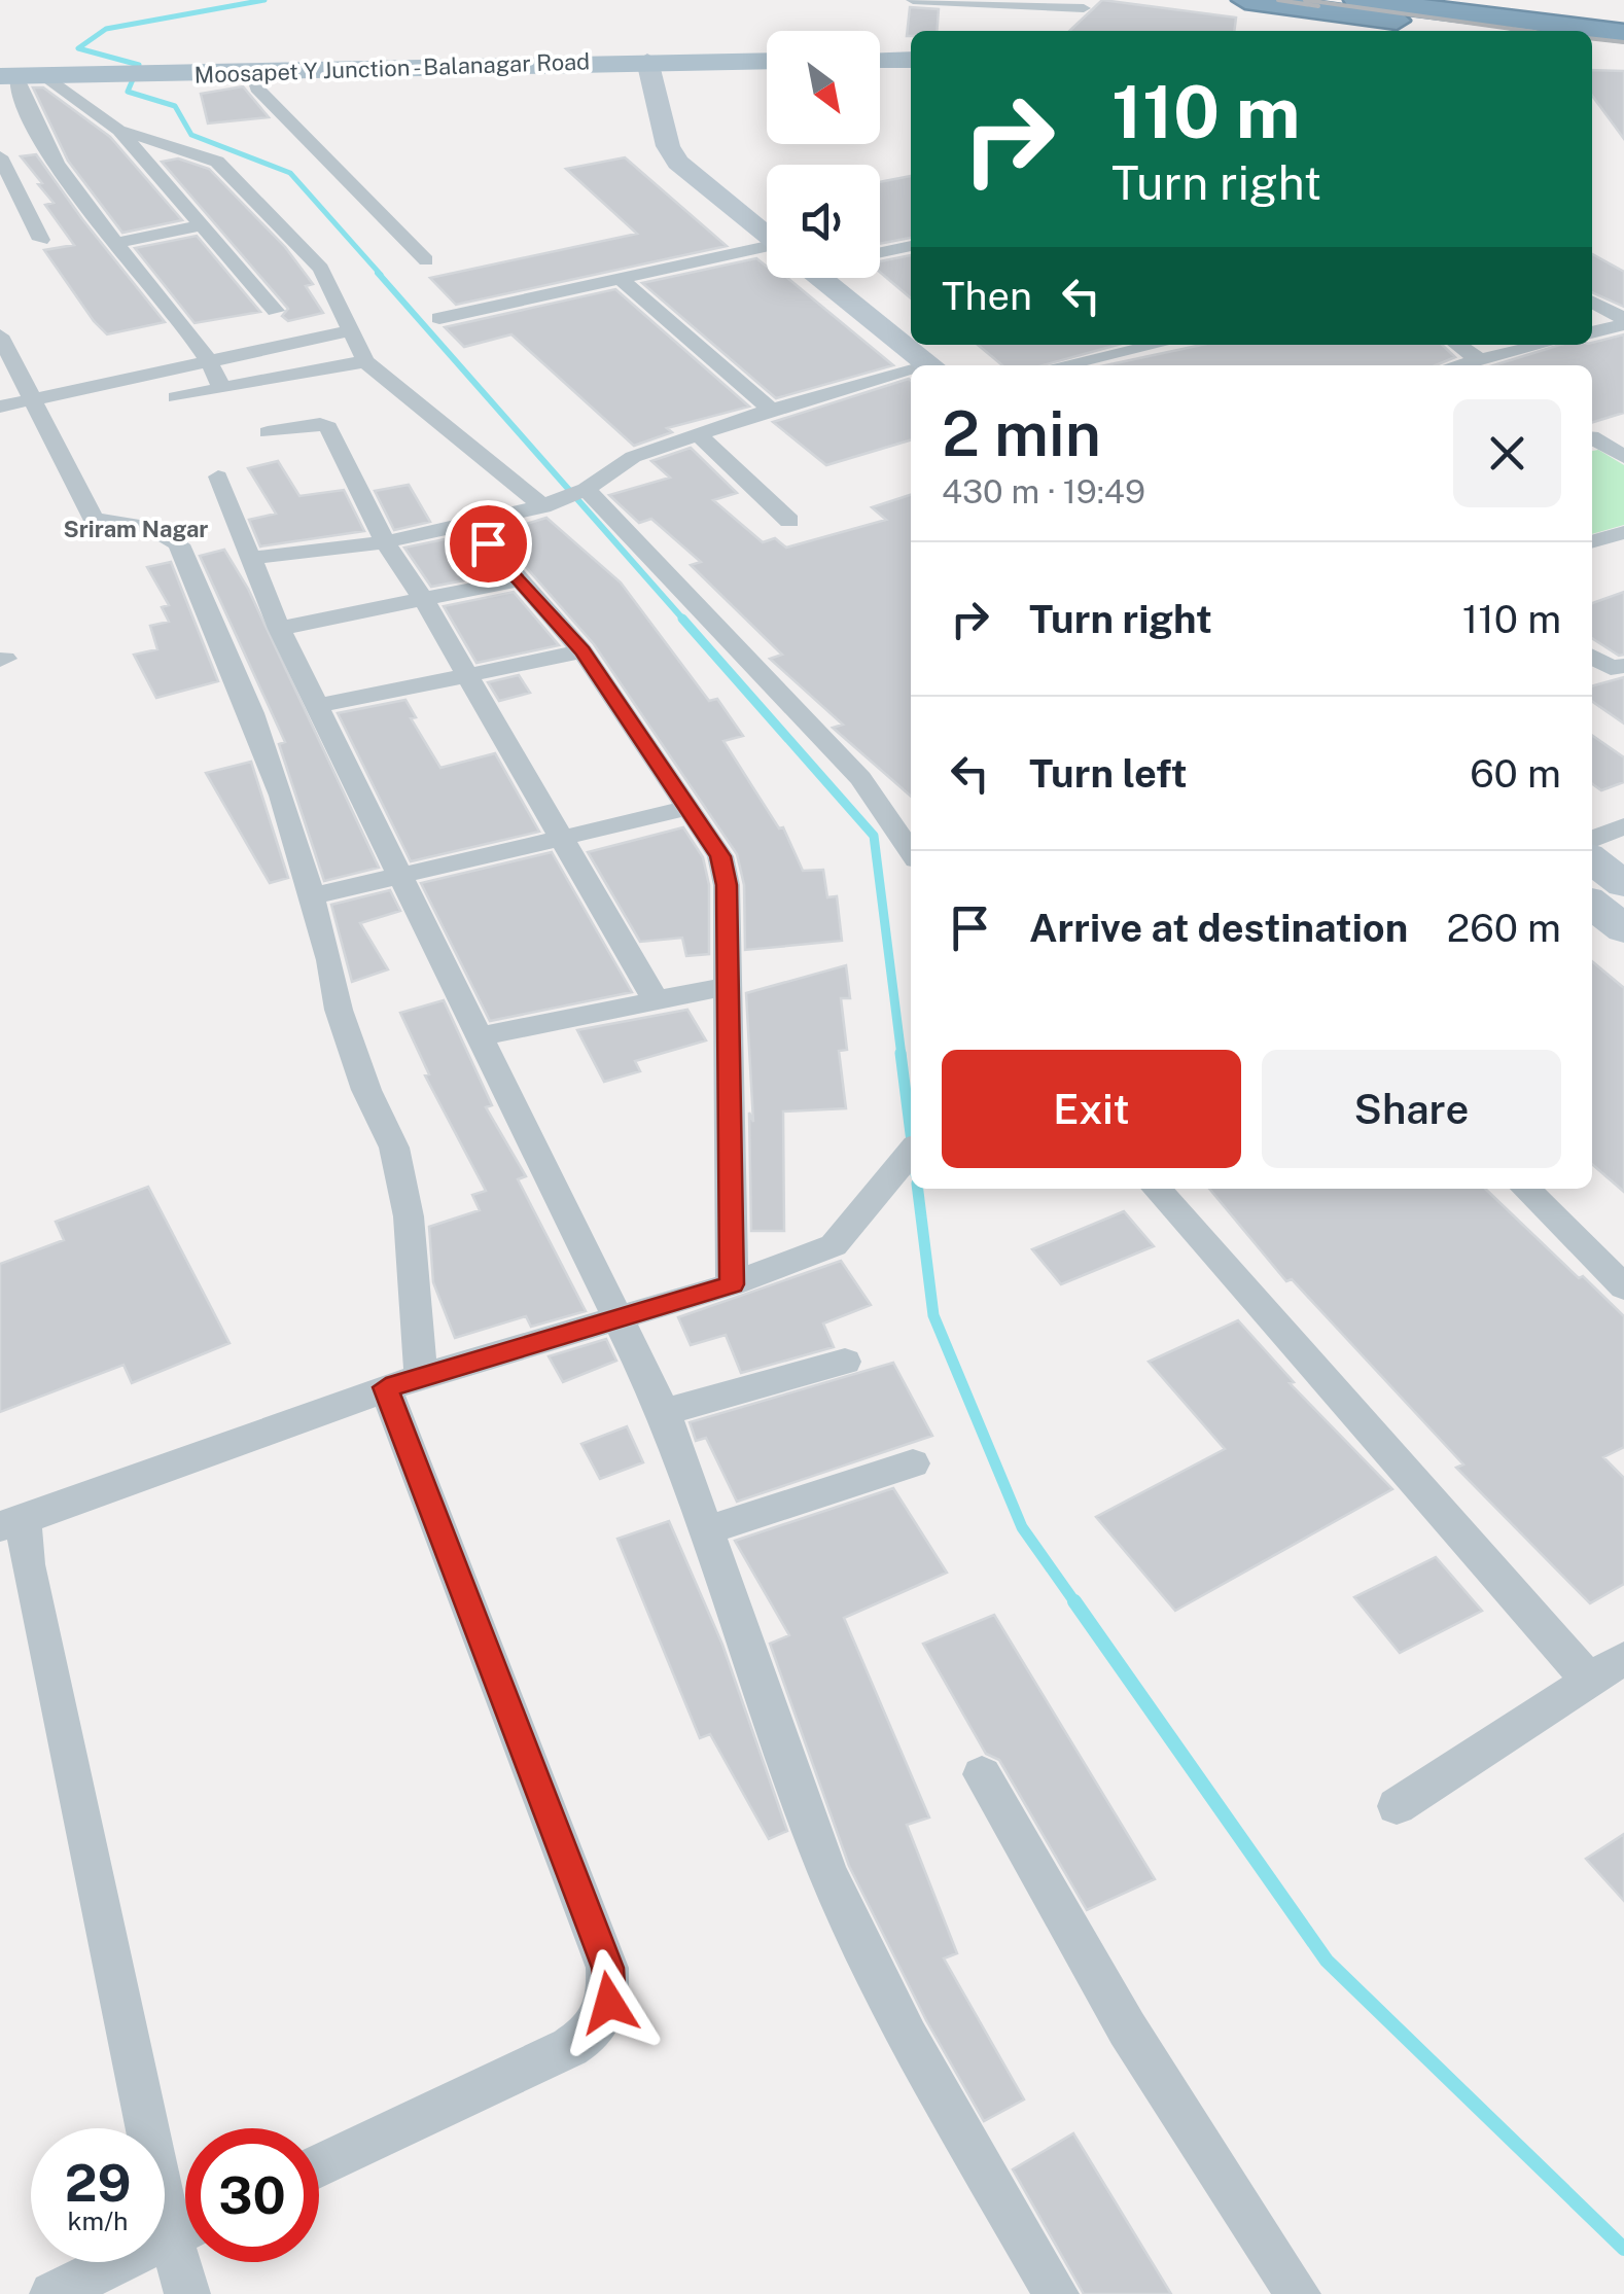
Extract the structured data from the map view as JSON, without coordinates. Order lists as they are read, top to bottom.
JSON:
{
  "streets": {
    "main road": ["Moosapet Y Junction - Balanagar Road"]
  },
  "districts": ["Sriram Nagar"],
  "north": "bottom right",
  "page": {
    "turn": ["110 m", "Turn right"],
    "then": "Then",
    "heading": ["2 min", "430 m · 19:49"],
    "list": [
      {
        "name": "Turn right",
        "value": "110 m"
      },
      {
        "name": "Turn left",
        "value": "60 m"
      },
      {
        "name": "Arrive at destination",
        "value": "260 m"
      }
    ],
    "buttons": ["Exit", "Share"],
    "speed": "29 km/h",
    "limit": "30"
  }
}
